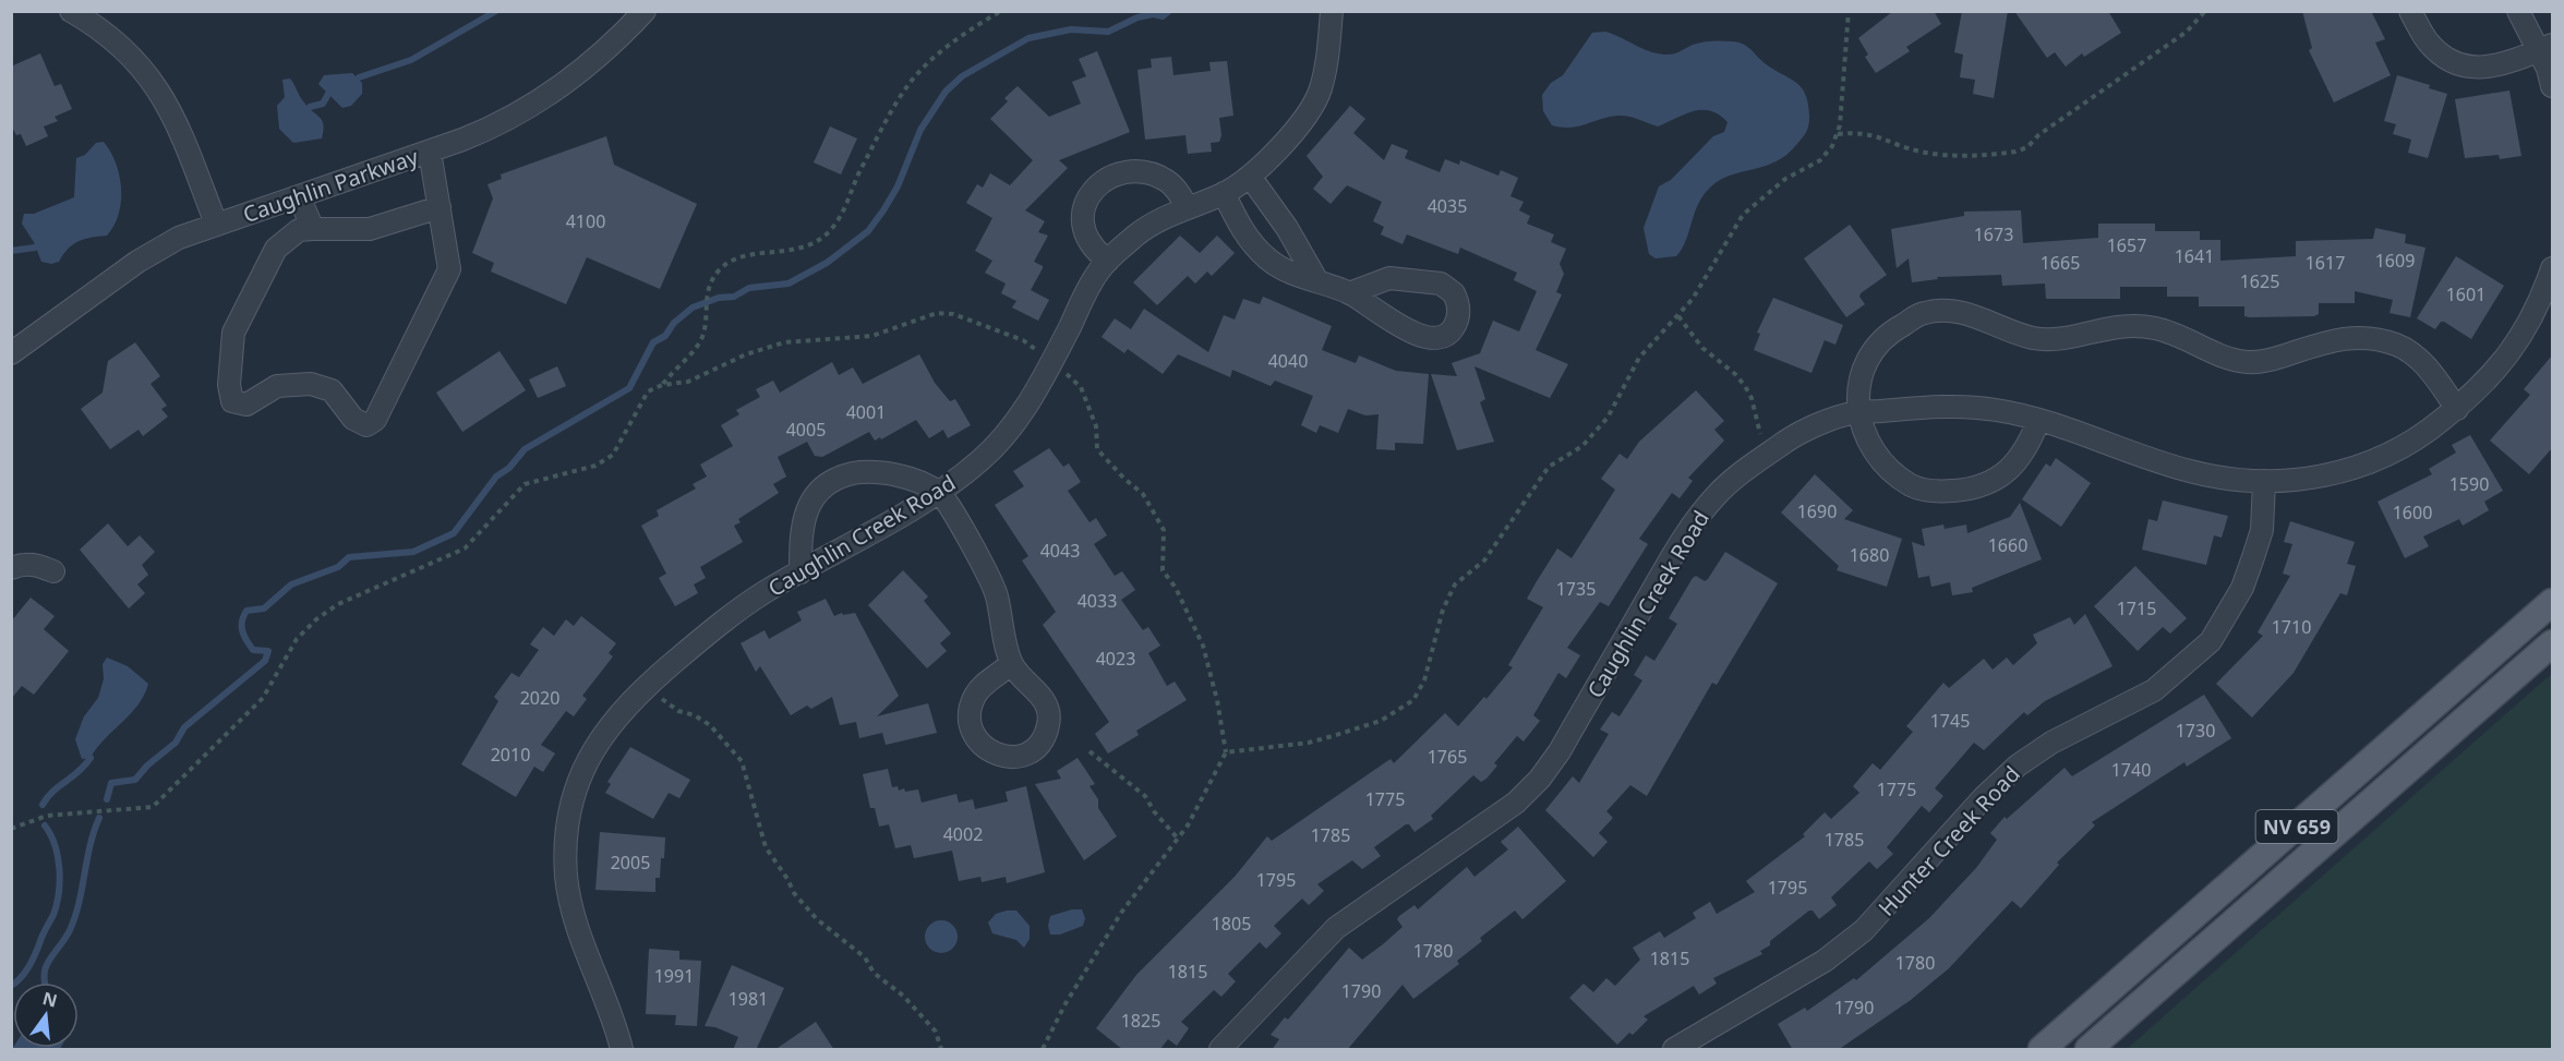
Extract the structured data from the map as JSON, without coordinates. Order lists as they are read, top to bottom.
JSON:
{
  "streets": {
    "main road": ["NV 659"],
    "street": ["Caughlin Parkway", "Caughlin Creek Road", "Hunter Creek Road"]
  },
  "crossings": [
    ["Caughlin Creek Road", "Hunter Creek Road"]
  ],
  "house_numbers": [
    "4035",
    "4100",
    "1673",
    "1657",
    "1641",
    "1609",
    "1665",
    "1617",
    "1625",
    "1601",
    "4040",
    "4001",
    "4005",
    "1590",
    "1690",
    "1600",
    "1660",
    "4043",
    "1680",
    "1735",
    "4033",
    "1715",
    "1710",
    "4023",
    "2020",
    "1745",
    "1730",
    "2010",
    "1765",
    "1740",
    "1775",
    "1775",
    "4002",
    "1785",
    "1785",
    "2005",
    "1795",
    "1795",
    "1805",
    "1780",
    "1815",
    "1780",
    "1815",
    "1991",
    "1790",
    "1981",
    "1790",
    "1825"
  ],
  "north": "top"
}
